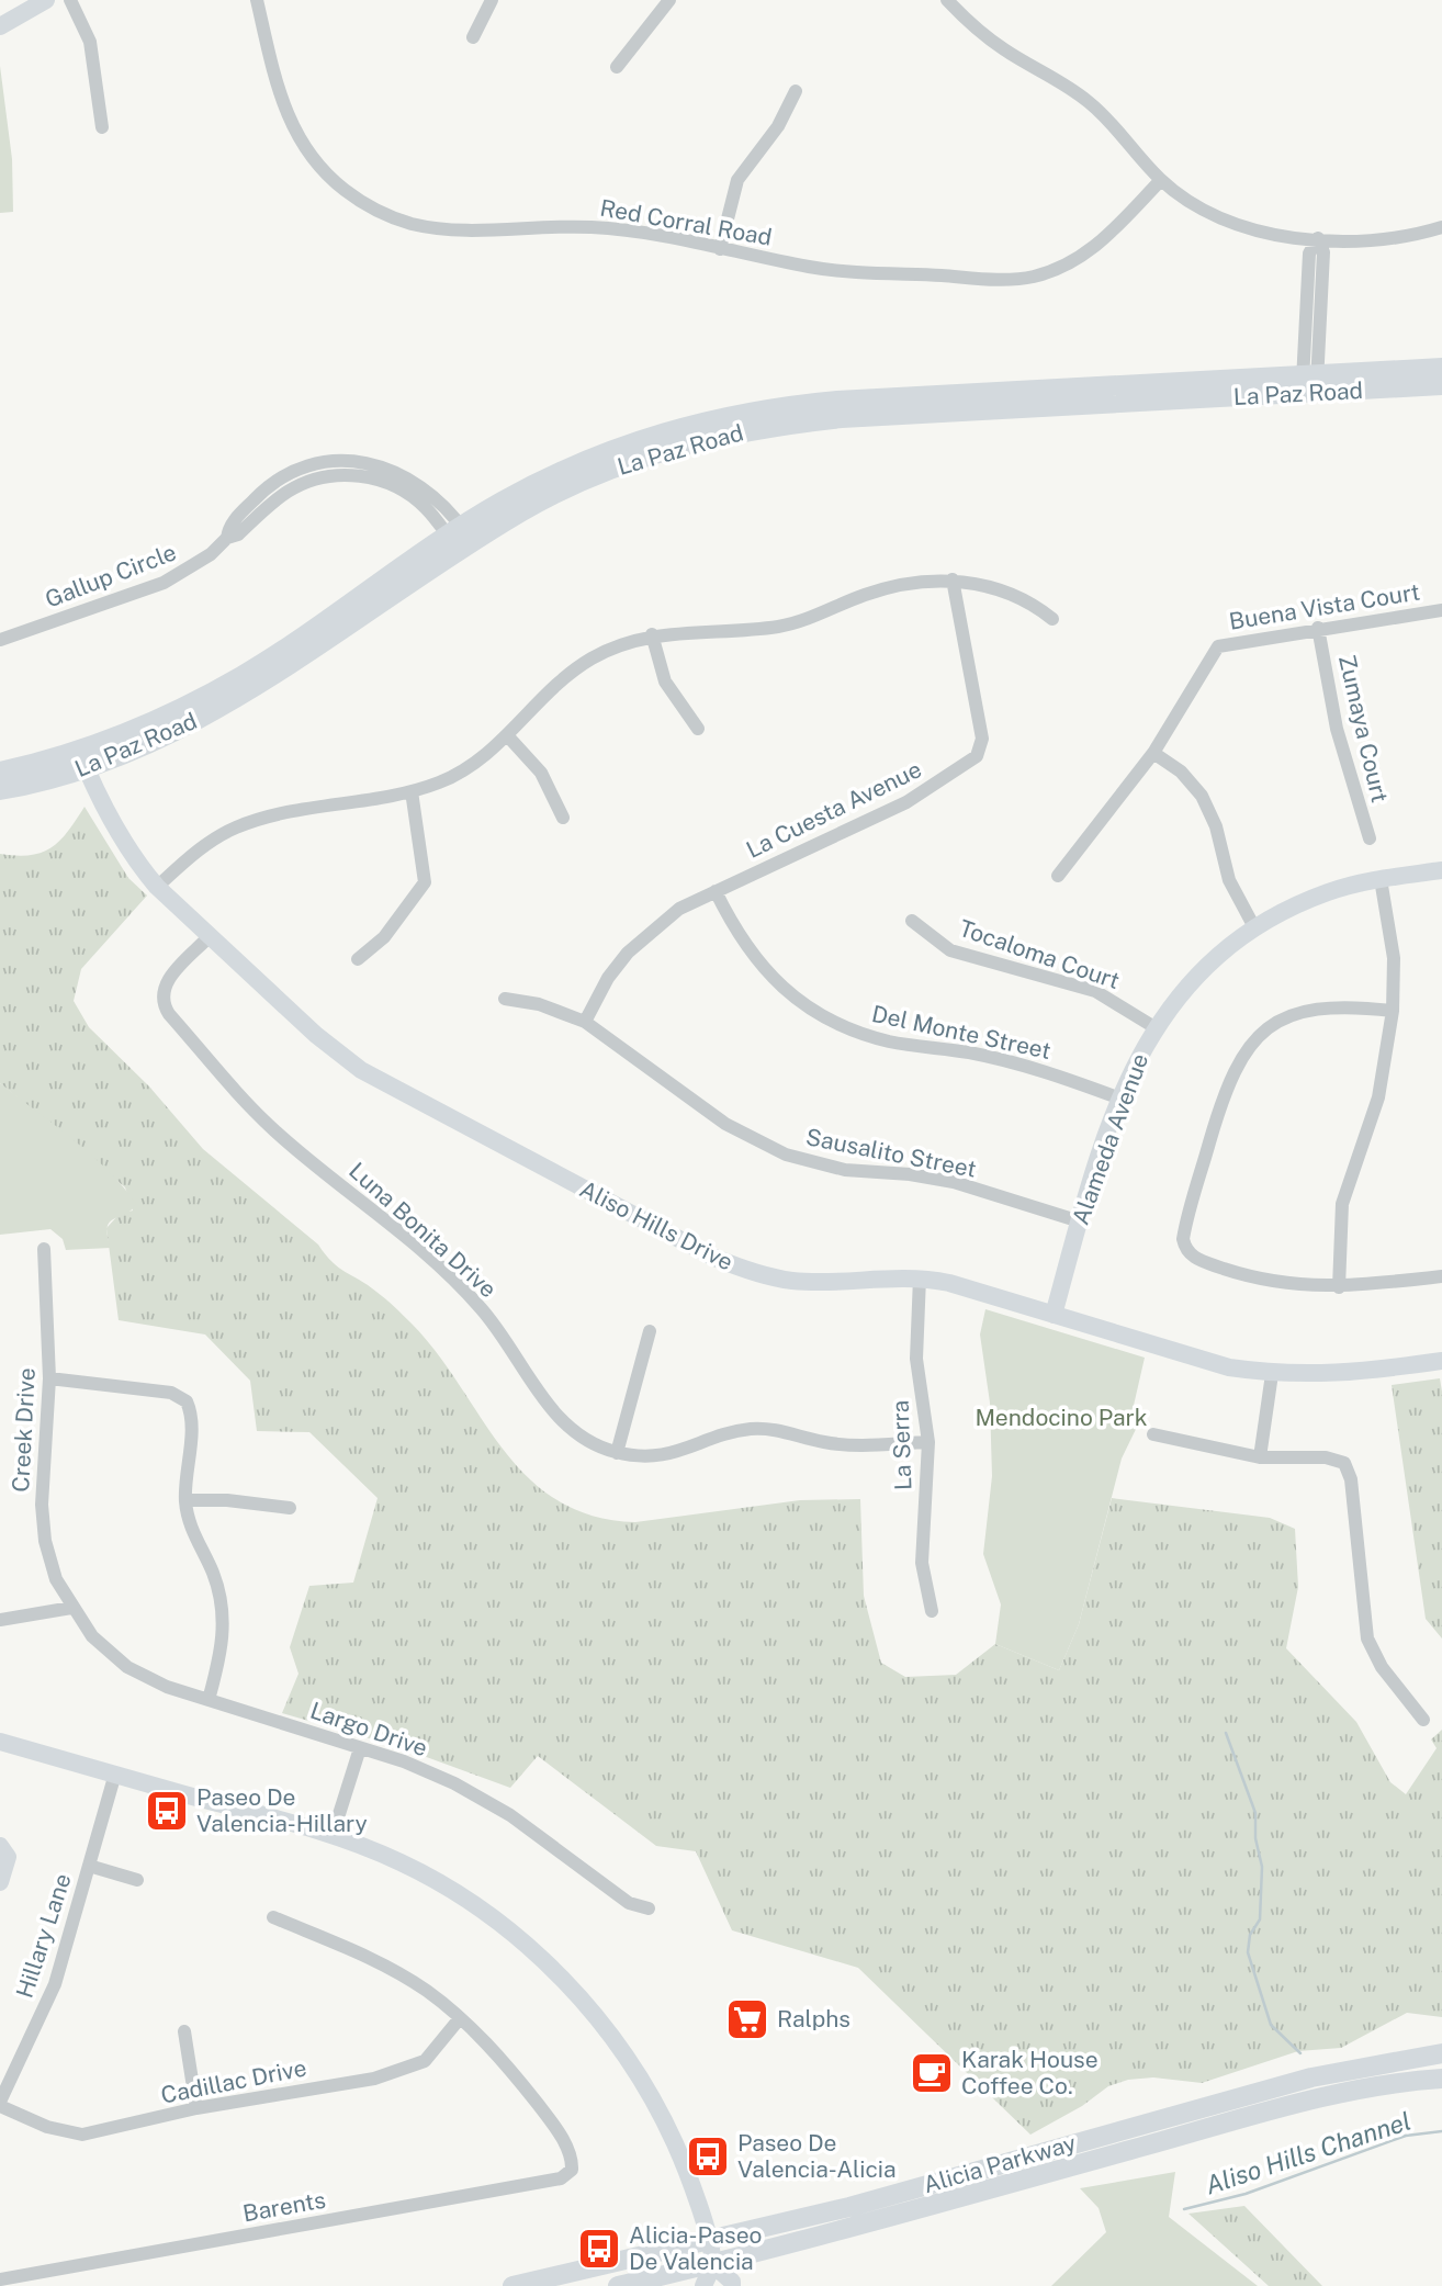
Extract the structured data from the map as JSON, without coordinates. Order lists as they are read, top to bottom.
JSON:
{
  "streets": {
    "main road": ["La Paz Road", "Alicia Parkway"],
    "street": [
      "Red Corral Road",
      "Gallup Circle",
      "Buena Vista Court",
      "Zumaya Court",
      "La Cuesta Avenue",
      "Tocaloma Court",
      "Del Monte Street",
      "Alameda Avenue",
      "Sausalito Street",
      "Aliso Hills Drive",
      "Luna Bonita Drive",
      "Creek Drive",
      "La Serra",
      "Largo Drive",
      "Hillary Lane",
      "Cadillac Drive",
      "Barents"
    ]
  },
  "crossings": [
    ["La Paz Road", "Gallup Circle"],
    ["La Paz Road", "Aliso Hills Drive"],
    ["Buena Vista Court", "Zumaya Court"],
    ["La Cuesta Avenue", "Del Monte Street"],
    ["La Cuesta Avenue", "Sausalito Street"],
    ["Tocaloma Court", "Alameda Avenue"],
    ["Del Monte Street", "Alameda Avenue"],
    ["Alameda Avenue", "Sausalito Street"],
    ["Alameda Avenue", "Aliso Hills Drive"],
    ["Aliso Hills Drive", "Luna Bonita Drive"],
    ["Aliso Hills Drive", "La Serra"],
    ["Luna Bonita Drive", "La Serra"],
    ["Creek Drive", "Largo Drive"],
    ["Hillary Lane", "Cadillac Drive"],
    ["Cadillac Drive", "Barents"]
  ],
  "water": ["Aliso Hills Channel"],
  "parks": ["Mendocino Park"],
  "places": {
    "bus stop": ["Paseo De Valencia-Hillary", "Paseo De Valencia-Alicia", "Alicia-Paseo De Valencia"],
    "supermarket": ["Ralphs"],
    "cafe": ["Karak House Coffee Co."]
  }
}
